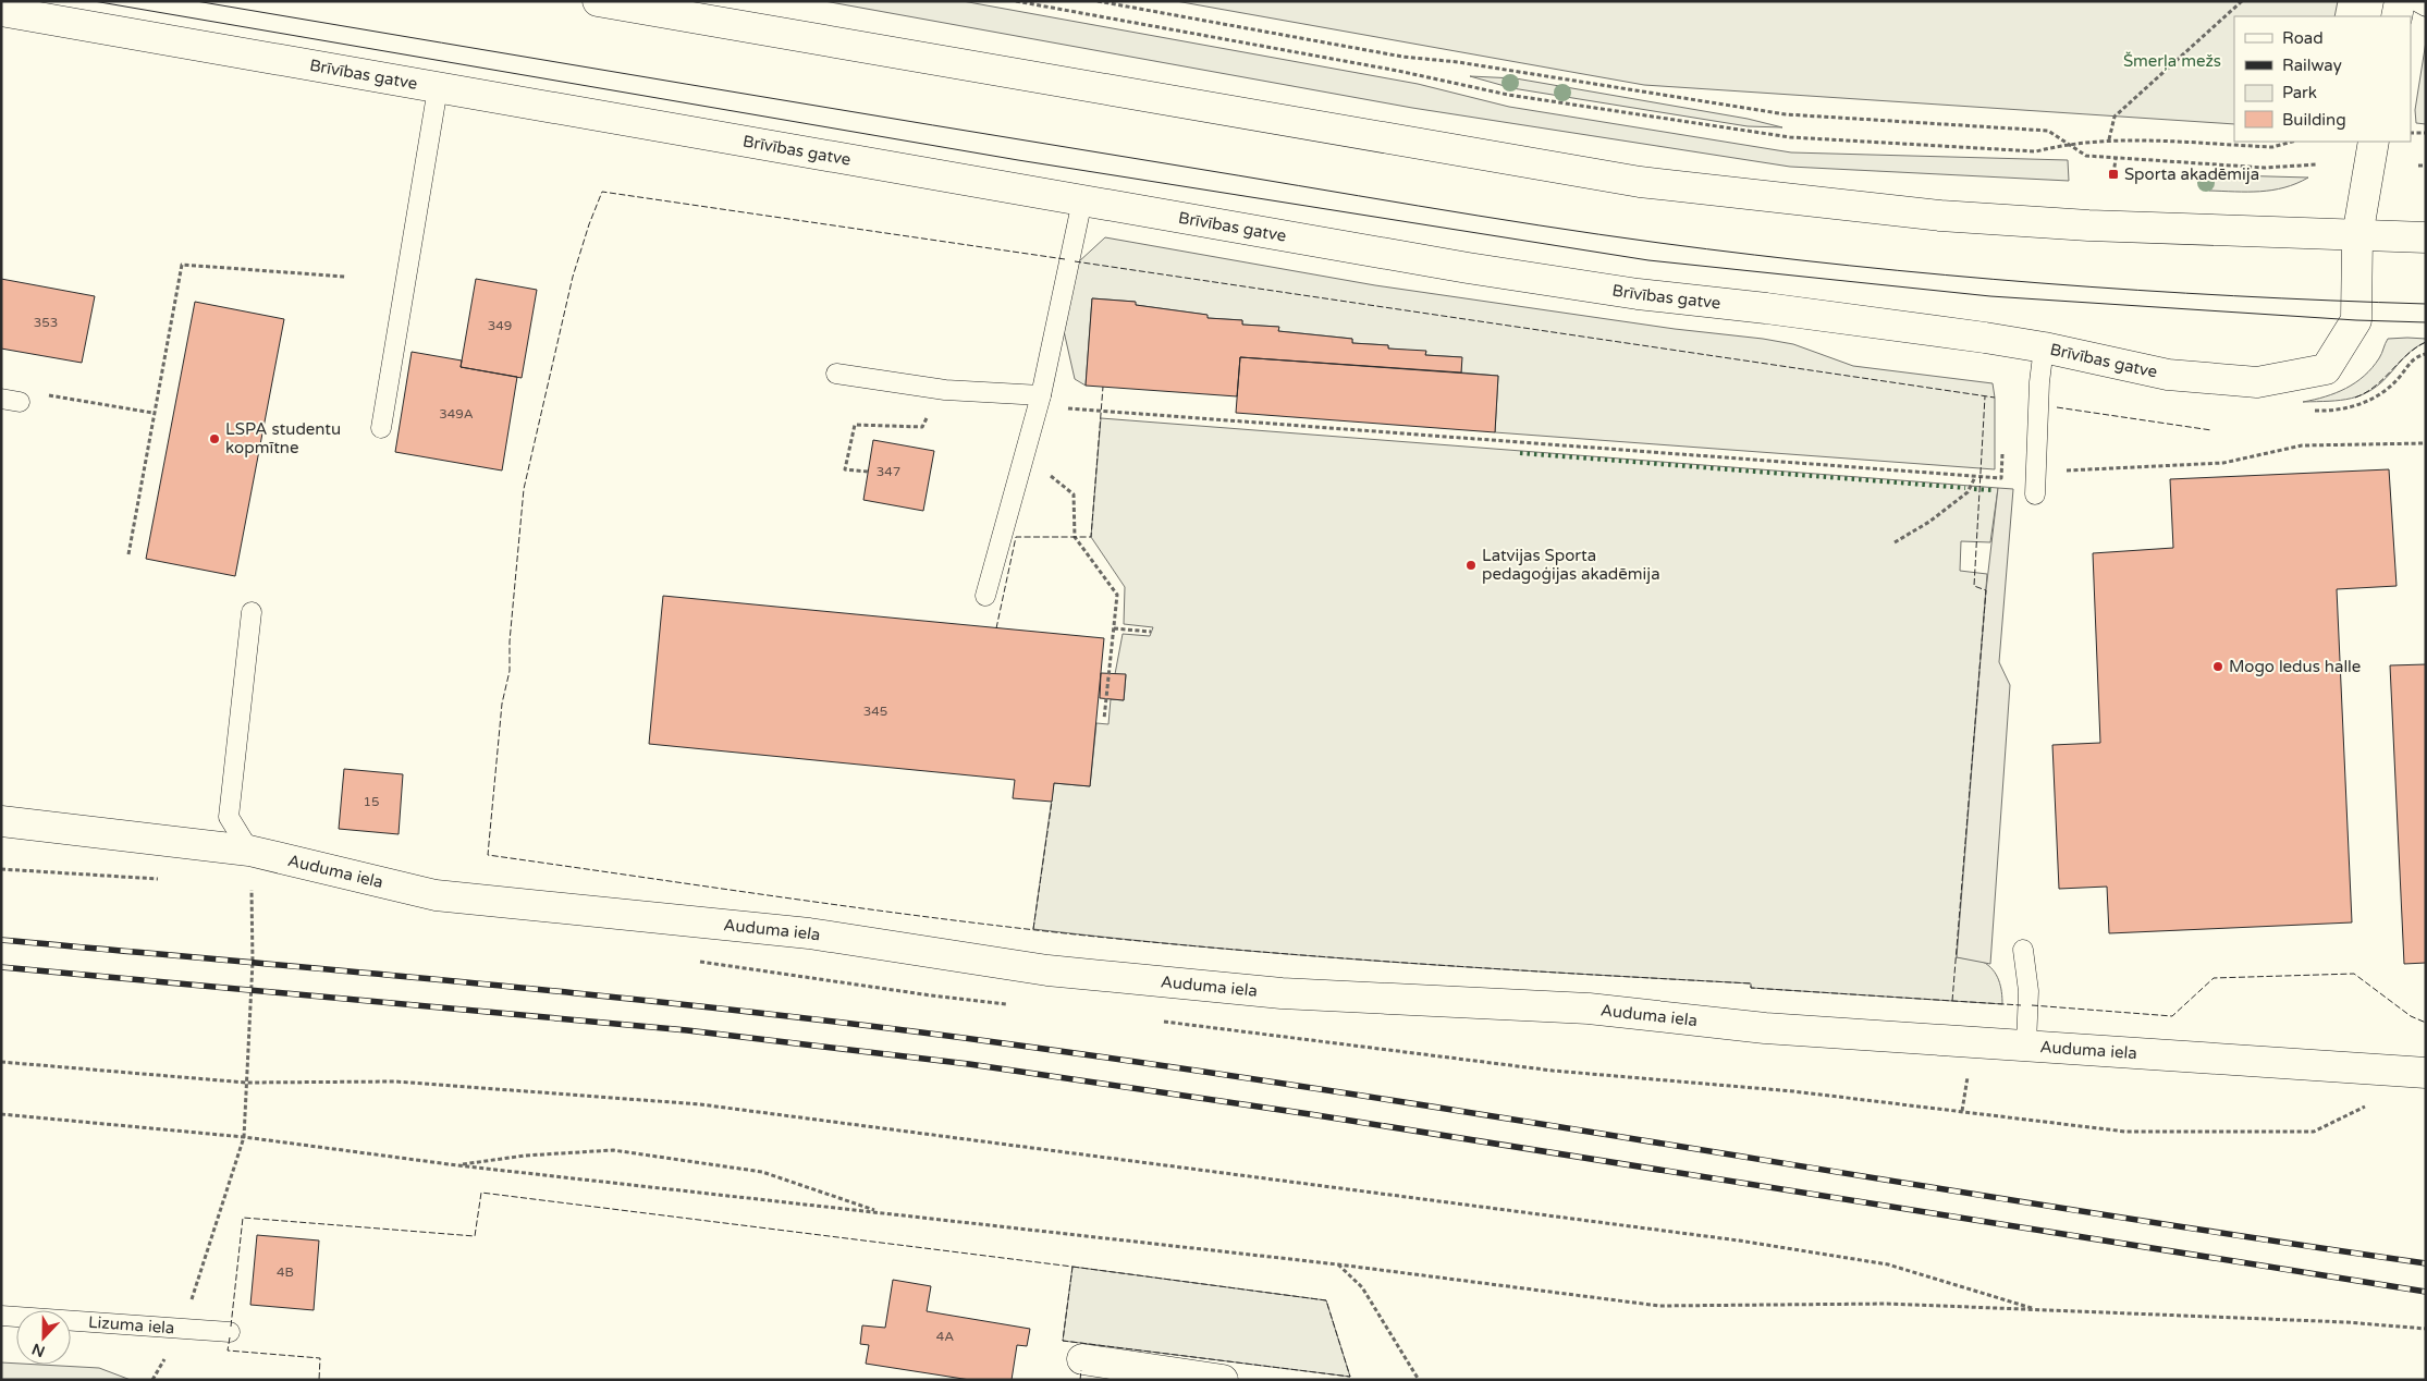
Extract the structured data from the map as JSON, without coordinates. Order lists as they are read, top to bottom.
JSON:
{
  "streets": {
    "main road": ["Brīvības gatve", "Auduma iela"],
    "lane": ["Lizuma iela"]
  },
  "parks": ["Šmerļa mežs"],
  "places": {
    "transit": ["Sporta akadēmija"],
    "other": ["LSPA studentu kopmītne", "Latvijas Sporta pedagoģijas akadēmija", "Mogo ledus halle"]
  },
  "house_numbers": [
    "353",
    "349",
    "349A",
    "347",
    "345",
    "15",
    "4B",
    "4A"
  ],
  "legend": [
    "Road",
    "Railway",
    "Park",
    "Building"
  ],
  "north": "bottom"
}
